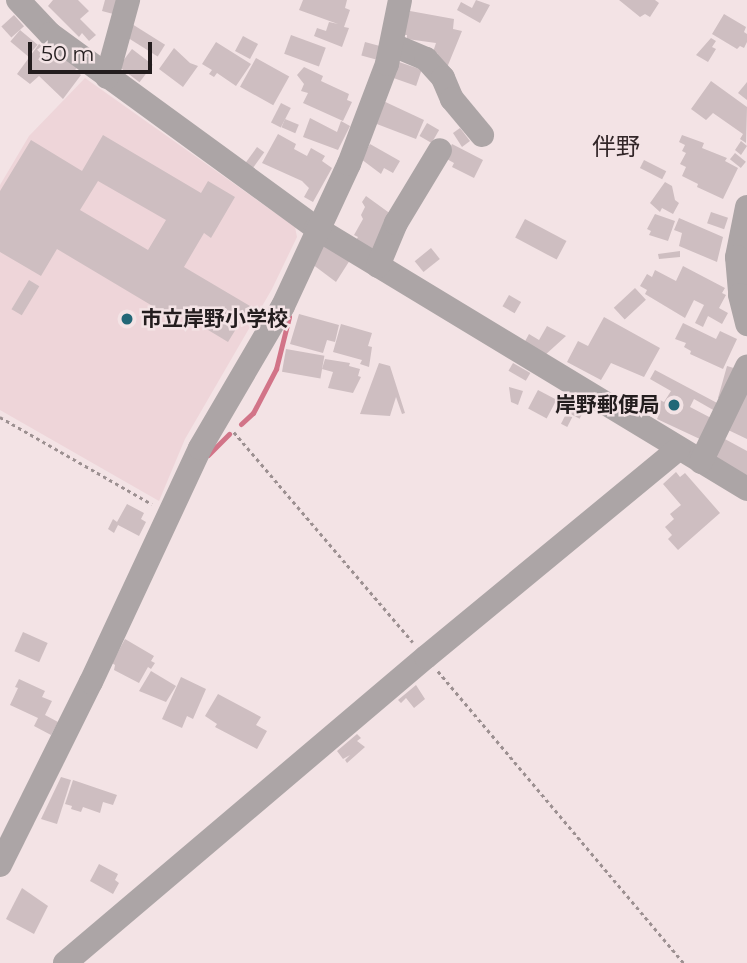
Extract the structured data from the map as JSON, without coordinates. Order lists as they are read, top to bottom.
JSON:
{
  "districts": ["伴野"],
  "places": ["市立岸野小学校", "岸野郵便局"],
  "scale_bar": "50 m"
}
